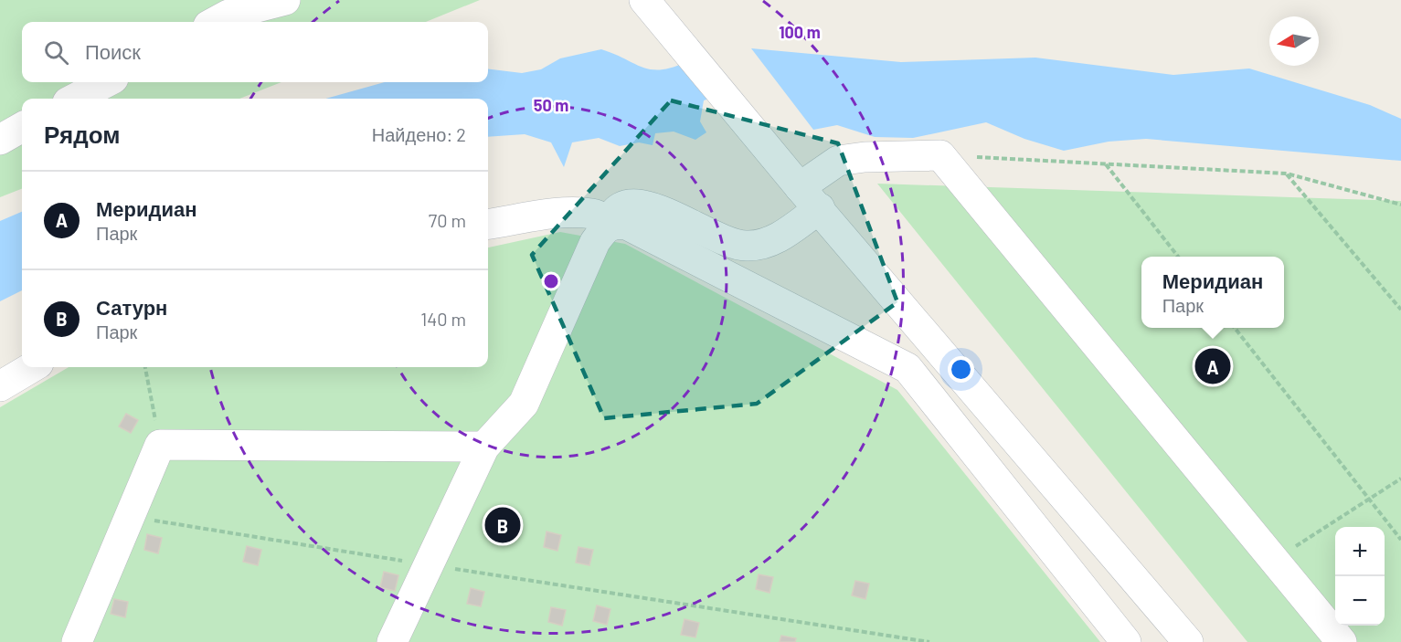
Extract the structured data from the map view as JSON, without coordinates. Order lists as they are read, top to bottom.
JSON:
{
  "north": "left",
  "page": {
    "search": "Поиск",
    "heading": ["Рядом", "Найдено: 2"],
    "list": [
      {
        "mark": "A",
        "name": "Меридиан",
        "note": "Парк",
        "value": "70 m"
      },
      {
        "mark": "B",
        "name": "Сатурн",
        "note": "Парк",
        "value": "140 m"
      }
    ],
    "popup": ["Меридиан", "Парк"],
    "pins": ["A", "B"],
    "map_buttons": ["+", "−"]
  },
  "rings": ["100 m", "50 m"]
}
